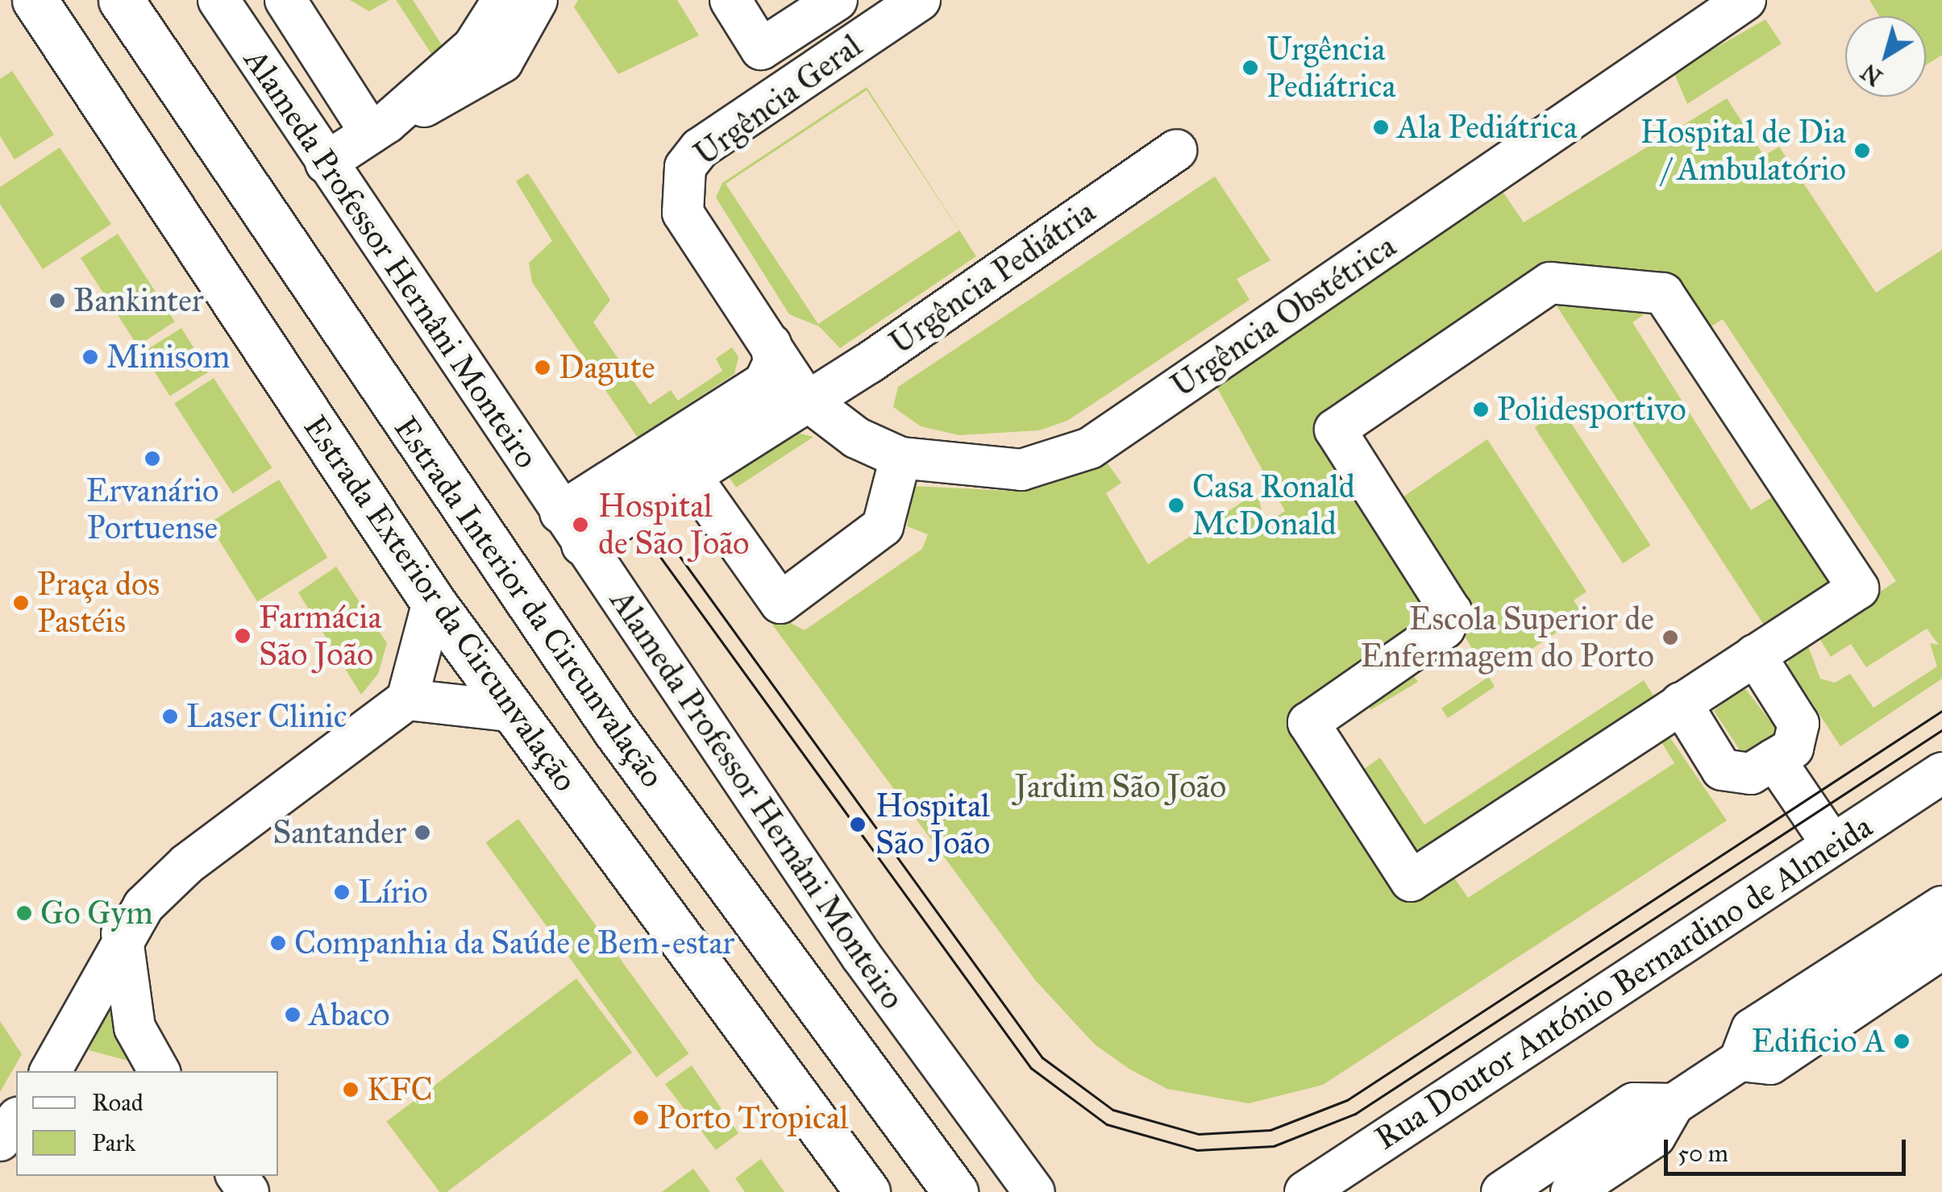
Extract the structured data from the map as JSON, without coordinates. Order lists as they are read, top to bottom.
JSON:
{
  "streets": {
    "main road": ["Estrada Interior da Circunvalação", "Estrada Exterior da Circunvalação"],
    "street": [
      "Urgência Geral",
      "Alameda Professor Hernâni Monteiro",
      "Urgência Pediátria",
      "Urgência Obstétrica",
      "Rua Doutor António Bernardino de Almeida"
    ]
  },
  "crossings": [
    ["Urgência Geral", "Urgência Pediátria"],
    ["Urgência Geral", "Urgência Obstétrica"],
    ["Alameda Professor Hernâni Monteiro", "Urgência Pediátria"],
    ["Urgência Pediátria", "Urgência Obstétrica"]
  ],
  "parks": ["Jardim São João"],
  "places": [
    "Urgência Pediátrica",
    "Ala Pediátrica",
    "Hospital de Dia / Ambulatório",
    "Bankinter",
    "Minisom",
    "Dagute",
    "Polidesportivo",
    "Ervanário Portuense",
    "Casa Ronald McDonald",
    "Hospital de São João",
    "Praça dos Pastéis",
    "Farmácia São João",
    "Escola Superior de Enfermagem do Porto",
    "Laser Clinic",
    "Hospital São João",
    "Santander",
    "Lírio",
    "Go Gym",
    "Companhia da Saúde e Bem-estar",
    "Abaco",
    "Edificio A",
    "KFC",
    "Porto Tropical"
  ],
  "legend": ["Road", "Park"],
  "scale_bar": "50 m",
  "north": "bottom left"
}
